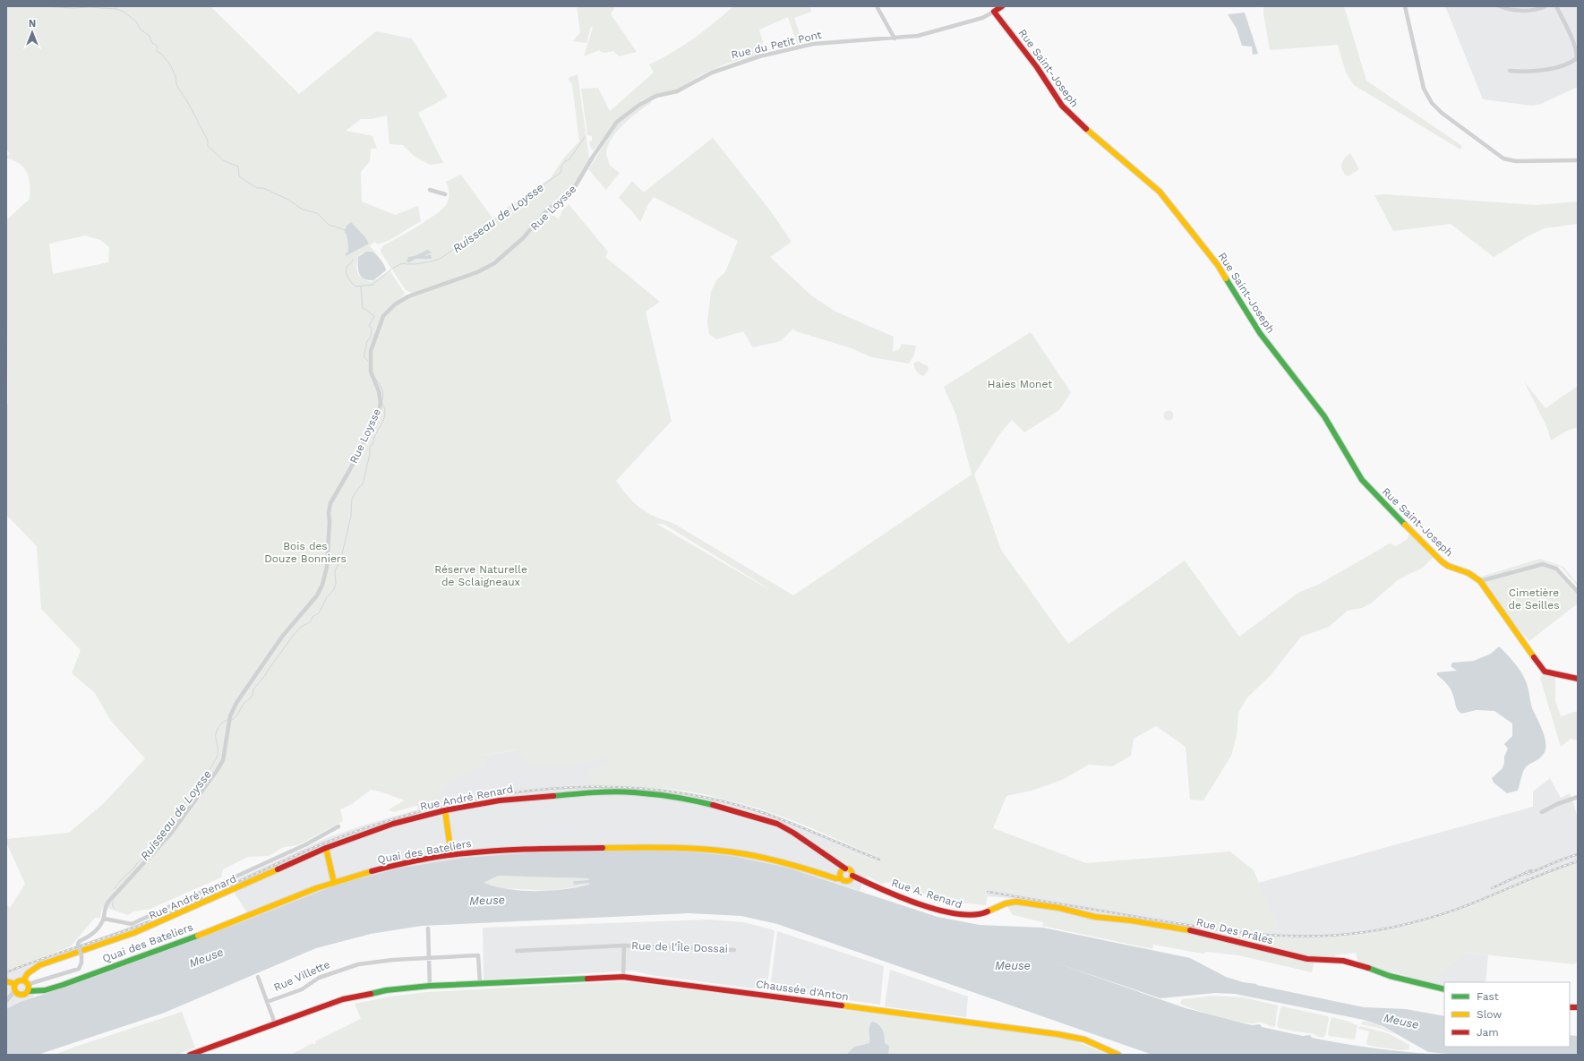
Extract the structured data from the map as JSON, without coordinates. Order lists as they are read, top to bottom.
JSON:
{
  "streets": {
    "street": [
      "Rue du Petit Pont",
      "Rue Saint-Joseph",
      "Rue Loysse",
      "Rue André Renard",
      "Quai des Bateliers",
      "Rue A. Renard",
      "Rue Des Prâles",
      "Rue de l'Île Dossai",
      "Rue Villette",
      "Chaussée d'Anton"
    ]
  },
  "crossings": [
    ["Rue du Petit Pont", "Rue Saint-Joseph"],
    ["Rue du Petit Pont", "Rue Loysse"],
    ["Rue Loysse", "Rue André Renard"],
    ["Rue Loysse", "Quai des Bateliers"],
    ["Rue André Renard", "Quai des Bateliers"],
    ["Rue André Renard", "Rue A. Renard"],
    ["Quai des Bateliers", "Rue A. Renard"],
    ["Rue A. Renard", "Rue Des Prâles"],
    ["Rue de l'Île Dossai", "Chaussée d'Anton"],
    ["Rue Villette", "Chaussée d'Anton"]
  ],
  "water": ["Ruisseau de Loysse", "Meuse"],
  "parks": [
    "Haies Monet",
    "Bois des Douze Bonniers",
    "Réserve Naturelle de Sclaigneaux",
    "Cimetière de Seilles"
  ],
  "legend": ["Fast", "Slow", "Jam"],
  "north": "top"
}
